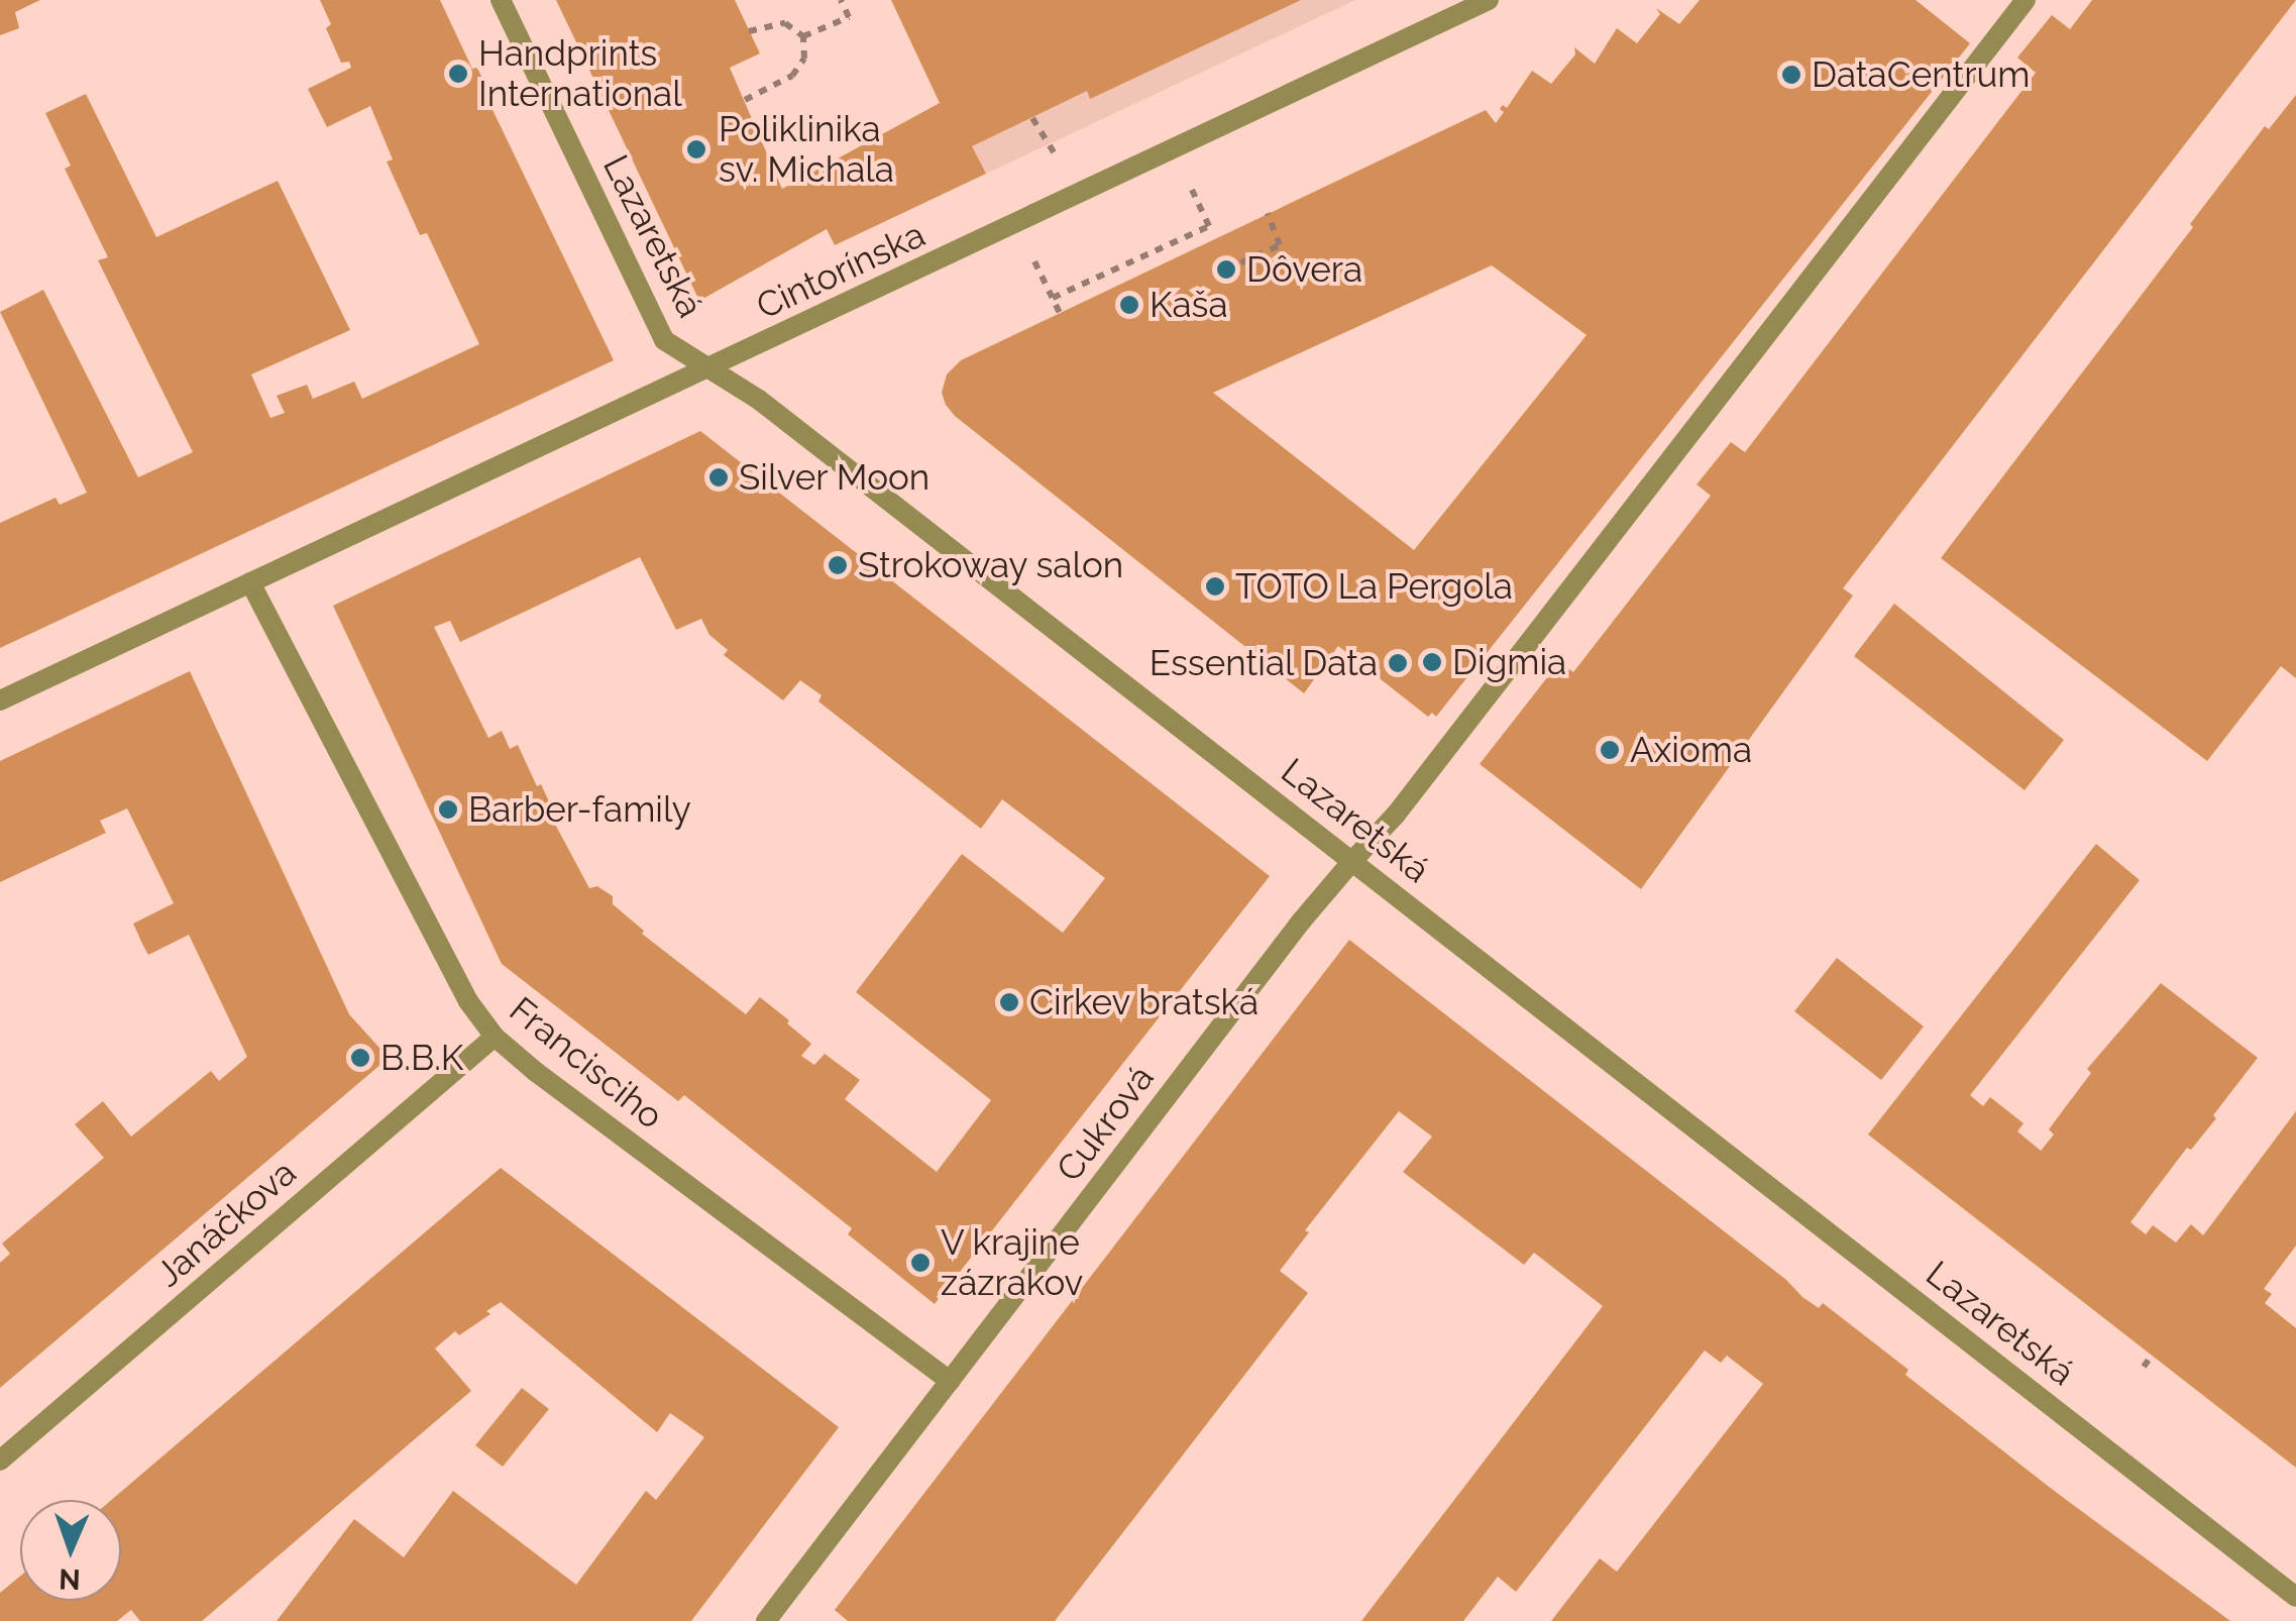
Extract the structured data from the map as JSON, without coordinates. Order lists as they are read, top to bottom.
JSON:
{
  "streets": {
    "street": [
      "Lazaretská",
      "Cintorínska",
      "Francisciho",
      "Cukrová",
      "Janáčkova"
    ]
  },
  "crossings": [
    ["Lazaretská", "Cintorínska"],
    ["Lazaretská", "Cukrová"],
    ["Cintorínska", "Francisciho"],
    ["Francisciho", "Cukrová"],
    ["Francisciho", "Janáčkova"]
  ],
  "places": [
    "Handprints International",
    "DataCentrum",
    "Poliklinika sv. Michala",
    "Dôvera",
    "Kaša",
    "Silver Moon",
    "Strokoway salon",
    "TOTO La Pergola",
    "Digmia",
    "Essential Data",
    "Axioma",
    "Barber-family",
    "Cirkev bratská",
    "B.B.K",
    "V krajine zázrakov"
  ],
  "north": "bottom"
}
